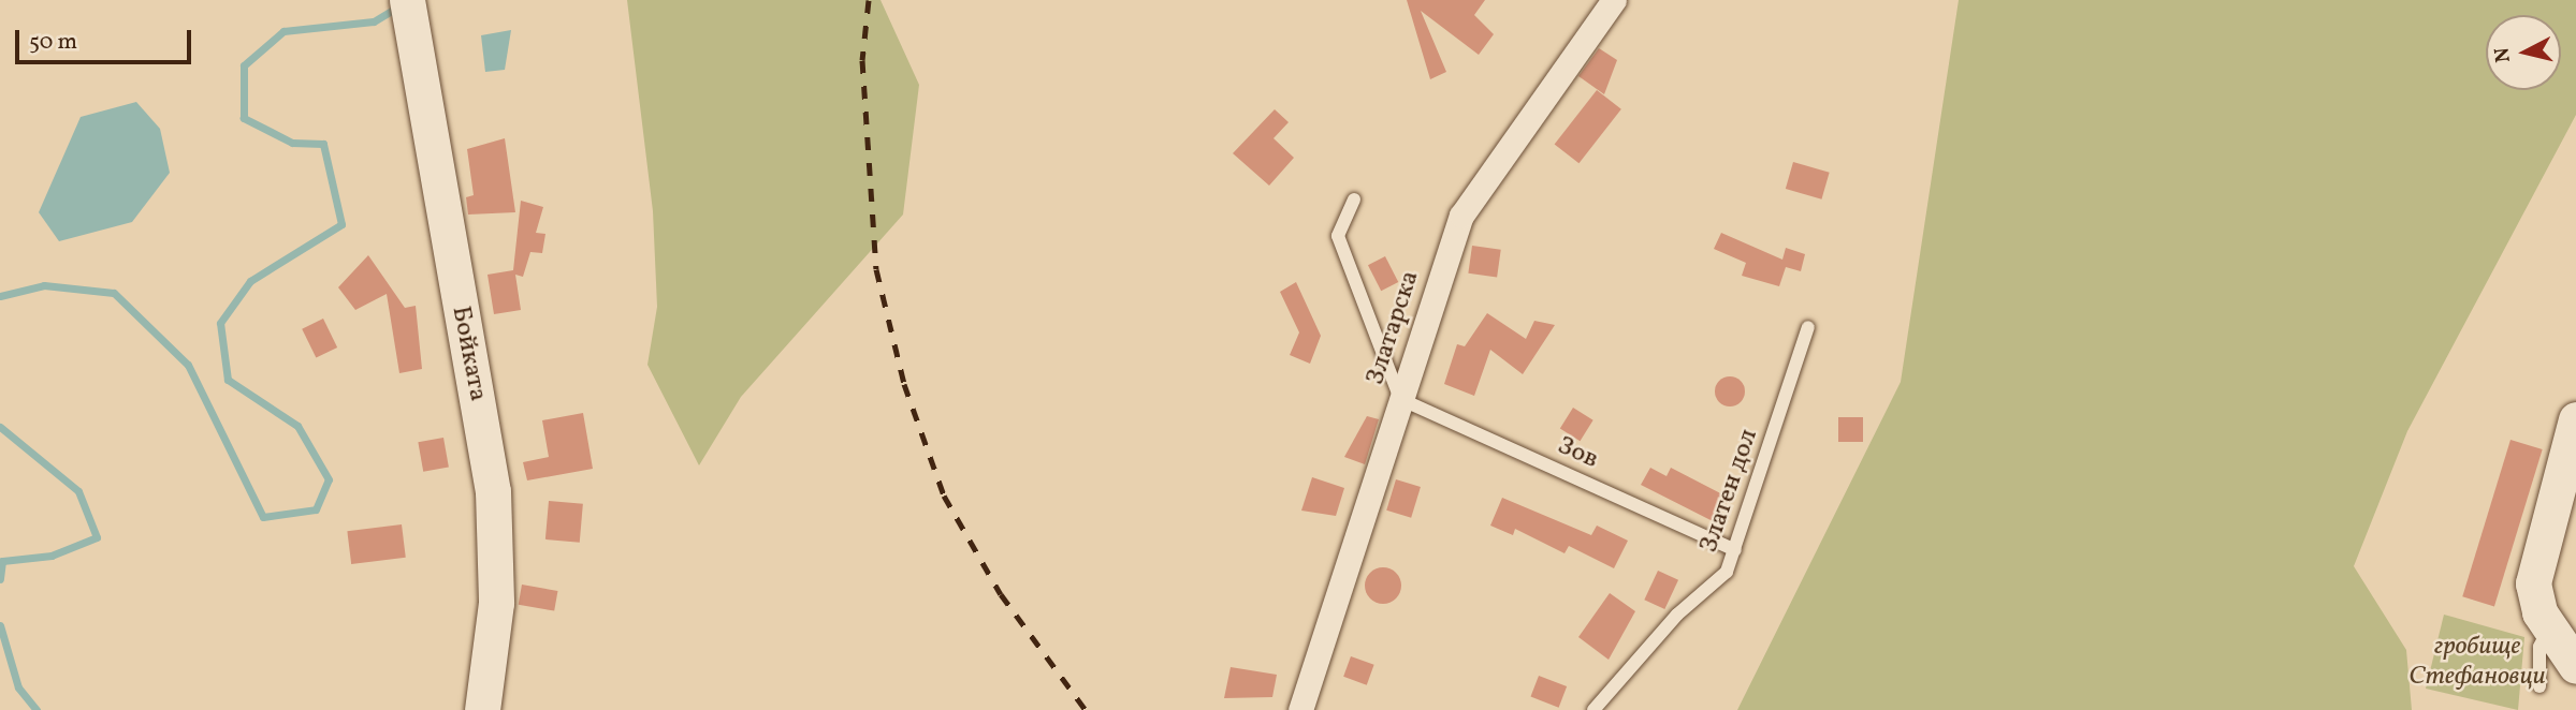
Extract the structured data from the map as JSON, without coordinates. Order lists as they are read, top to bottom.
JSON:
{
  "streets": {
    "street": ["Златарска", "Бойката"],
    "lane": ["Зов", "Златен дол"]
  },
  "crossings": [
    ["Златарска", "Зов"],
    ["Зов", "Златен дол"]
  ],
  "parks": ["гробище Стефановци"],
  "scale_bar": "50 m",
  "north": "left"
}
